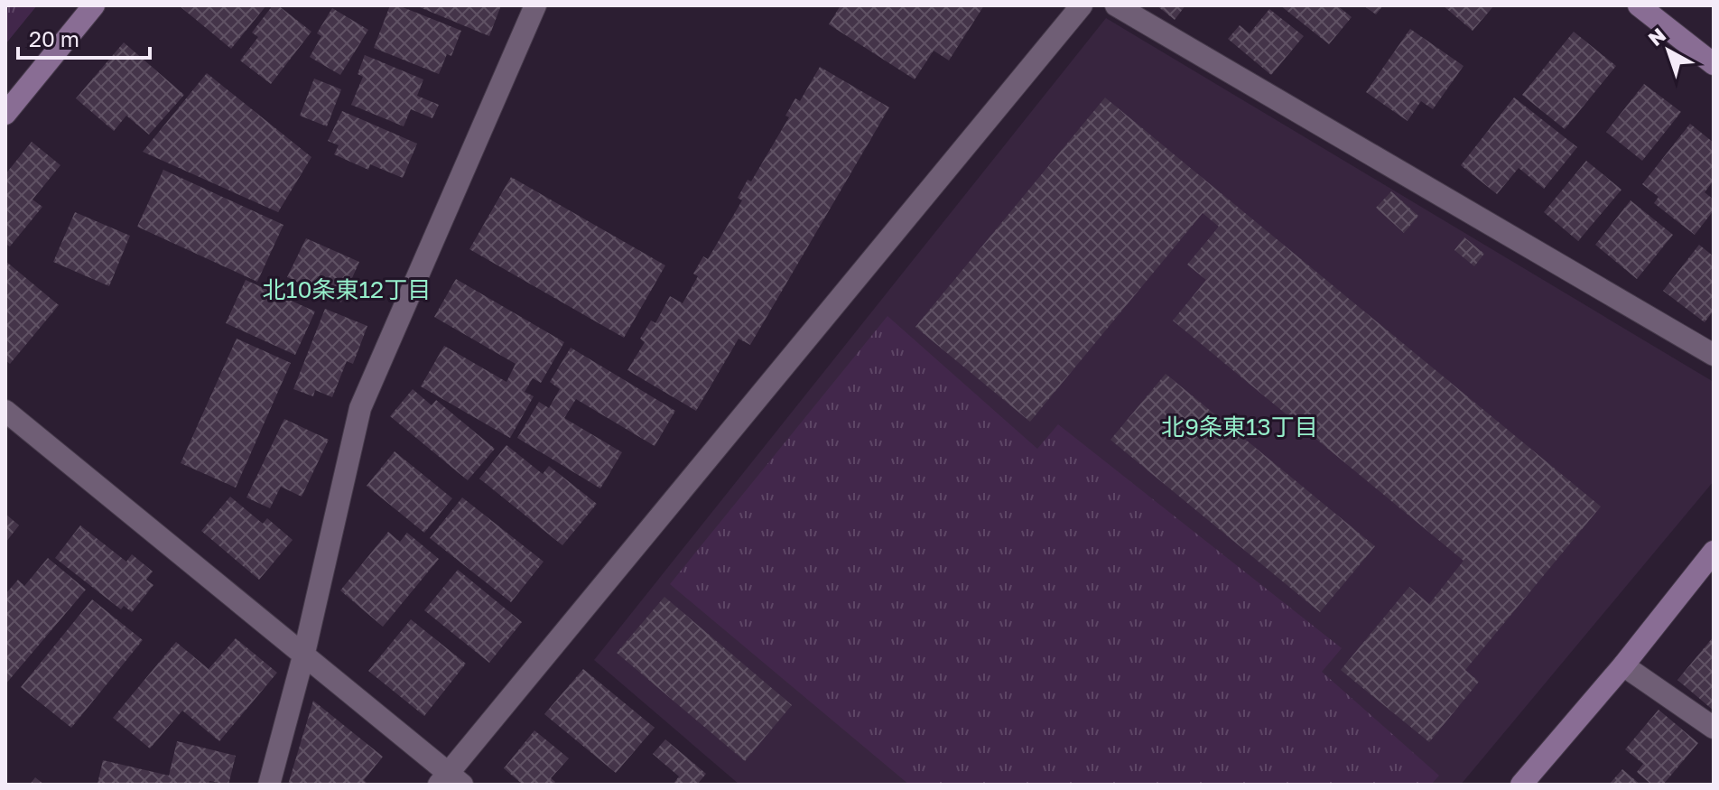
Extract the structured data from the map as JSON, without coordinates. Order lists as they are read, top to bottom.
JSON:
{
  "districts": ["北10条東12丁目", "北9条東13丁目"],
  "scale_bar": "20 m",
  "north": "top left"
}
